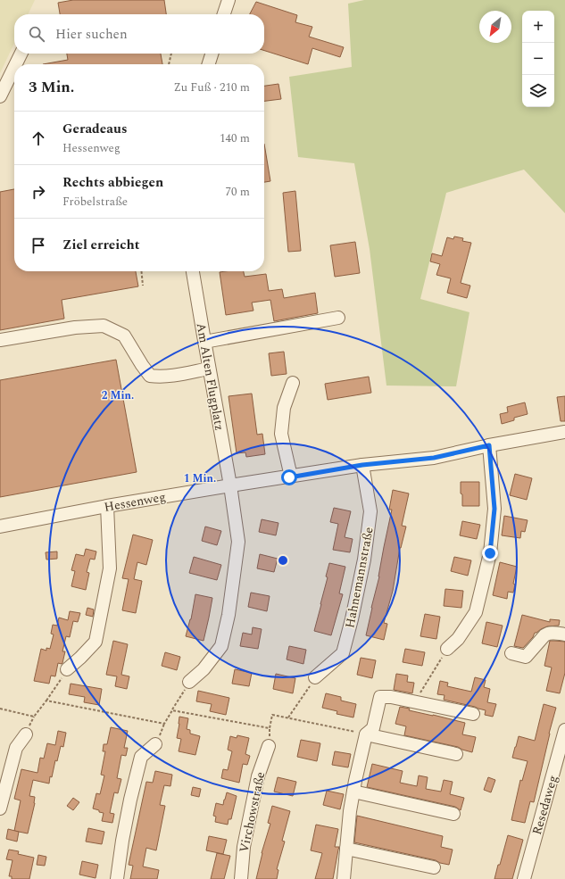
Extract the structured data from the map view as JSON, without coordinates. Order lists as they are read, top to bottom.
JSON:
{
  "streets": {
    "street": [
      "Am Alten Flugplatz",
      "Hessenweg",
      "Hahnemannstraße",
      "Resedaweg",
      "Virchowstraße"
    ]
  },
  "crossings": [
    ["Am Alten Flugplatz", "Hessenweg"],
    ["Hessenweg", "Hahnemannstraße"]
  ],
  "north": "bottom left",
  "page": {
    "map_buttons": ["+", "−"],
    "search": "Hier suchen",
    "heading": ["3 Min.", "Zu Fuß · 210 m"],
    "list": [
      ["Geradeaus", "Hessenweg", "140 m"],
      ["Rechts abbiegen", "Fröbelstraße", "70 m"],
      "Ziel erreicht"
    ]
  },
  "rings": ["2 Min.", "1 Min."]
}
